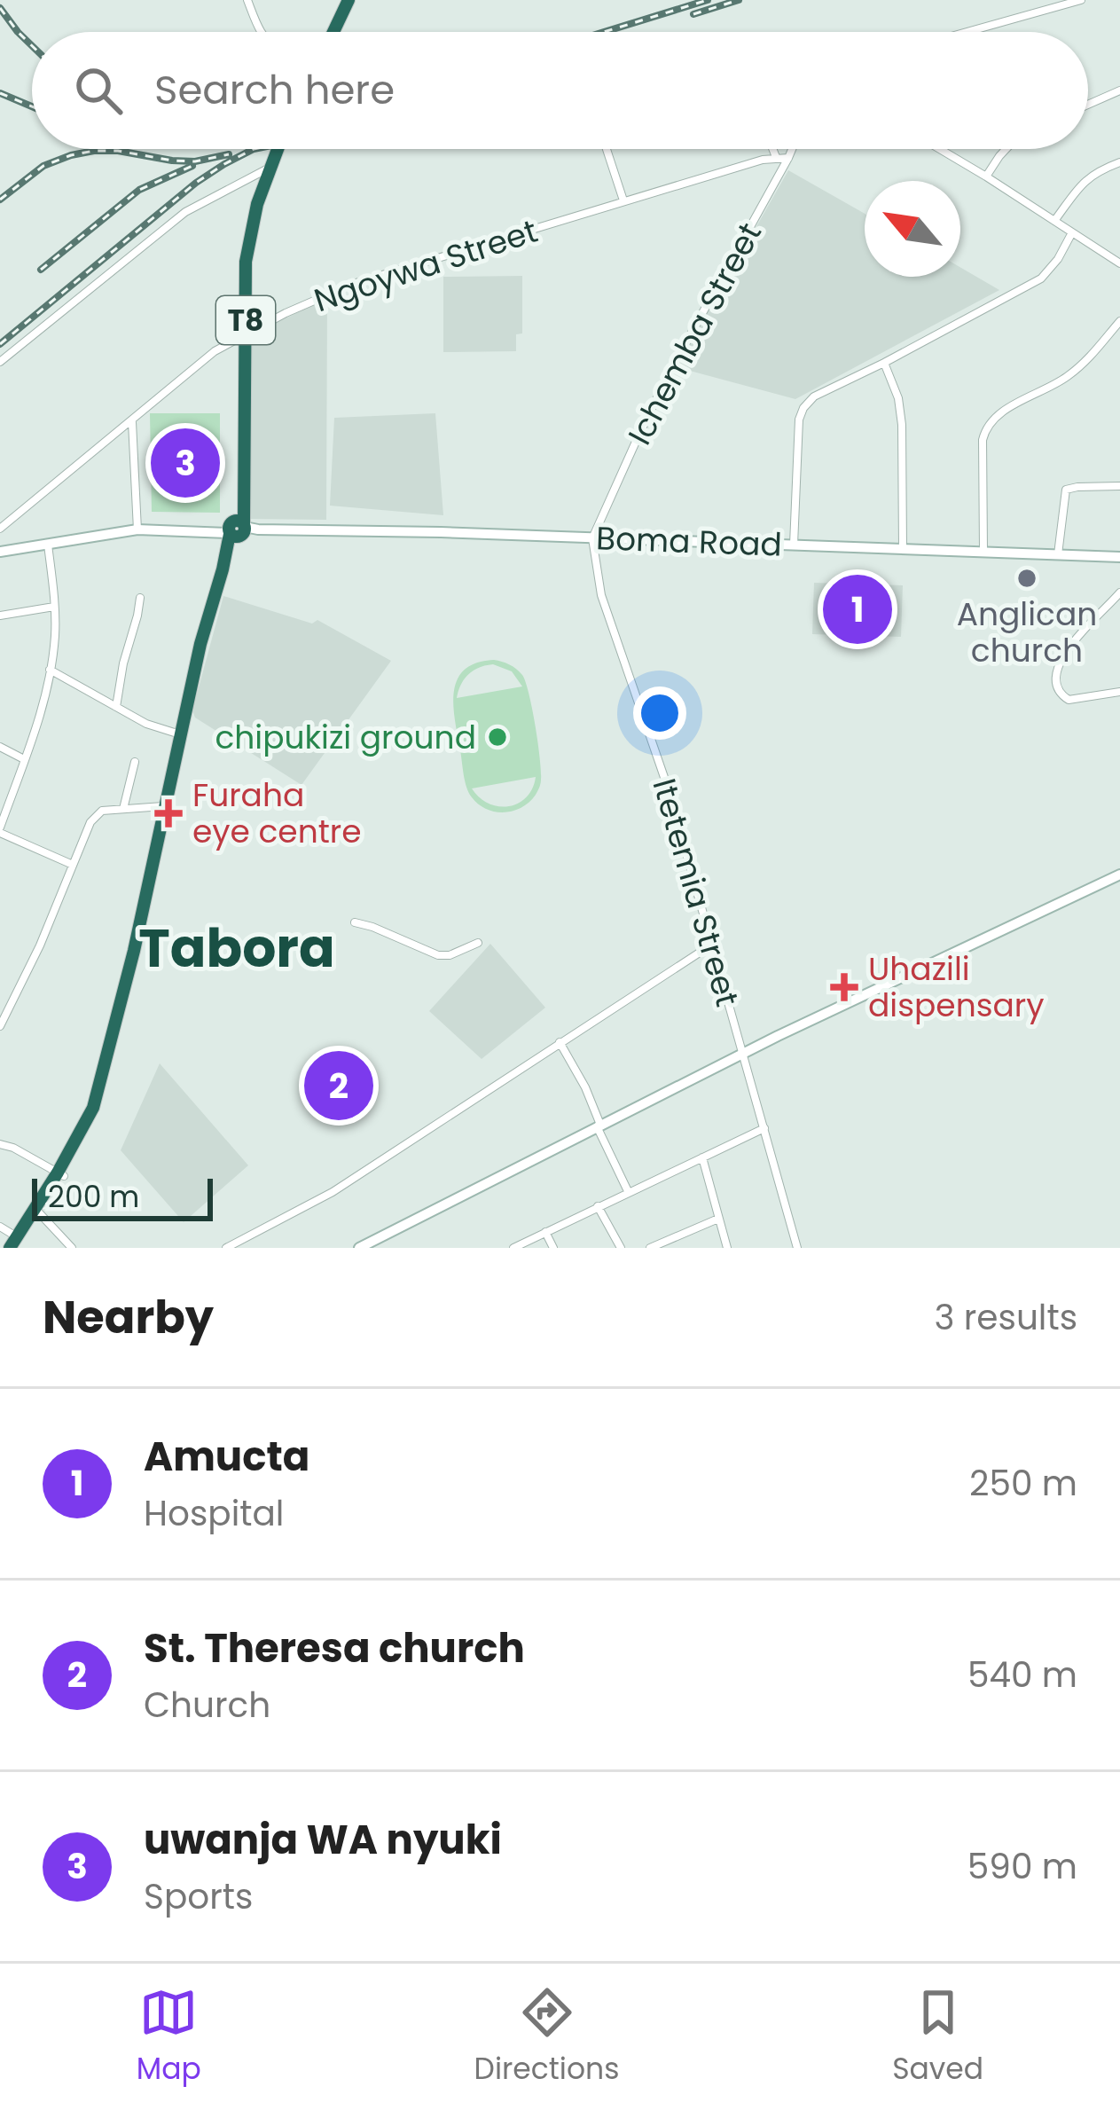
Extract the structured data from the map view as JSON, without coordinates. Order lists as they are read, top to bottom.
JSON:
{
  "streets": {
    "highway": ["T8"],
    "main road": ["Boma Road"],
    "street": ["Ngoywa Street", "Ichemba Street", "Itetemia Street"]
  },
  "crossings": [
    ["Ngoywa Street", "T8"],
    ["Ngoywa Street", "Ichemba Street"],
    ["T8", "Boma Road"],
    ["Ichemba Street", "Boma Road"],
    ["Ichemba Street", "Itetemia Street"],
    ["Boma Road", "Itetemia Street"]
  ],
  "districts": ["Tabora"],
  "places": {
    "other": ["Anglican church", "chipukizi ground"],
    "health": ["Furaha eye centre", "Uhazili dispensary"]
  },
  "scale_bar": "200 m",
  "north": "top left",
  "page": {
    "search": "Search here",
    "pins": ["3", "1", "2"],
    "scale": "200 m",
    "heading": ["Nearby", "3 results"],
    "list": [
      {
        "mark": "1",
        "name": "Amucta",
        "note": "Hospital",
        "value": "250 m"
      },
      {
        "mark": "2",
        "name": "St. Theresa church",
        "note": "Church",
        "value": "540 m"
      },
      {
        "mark": "3",
        "name": "uwanja WA nyuki",
        "note": "Sports",
        "value": "590 m"
      }
    ],
    "nav": ["Map", "Directions", "Saved"]
  }
}
